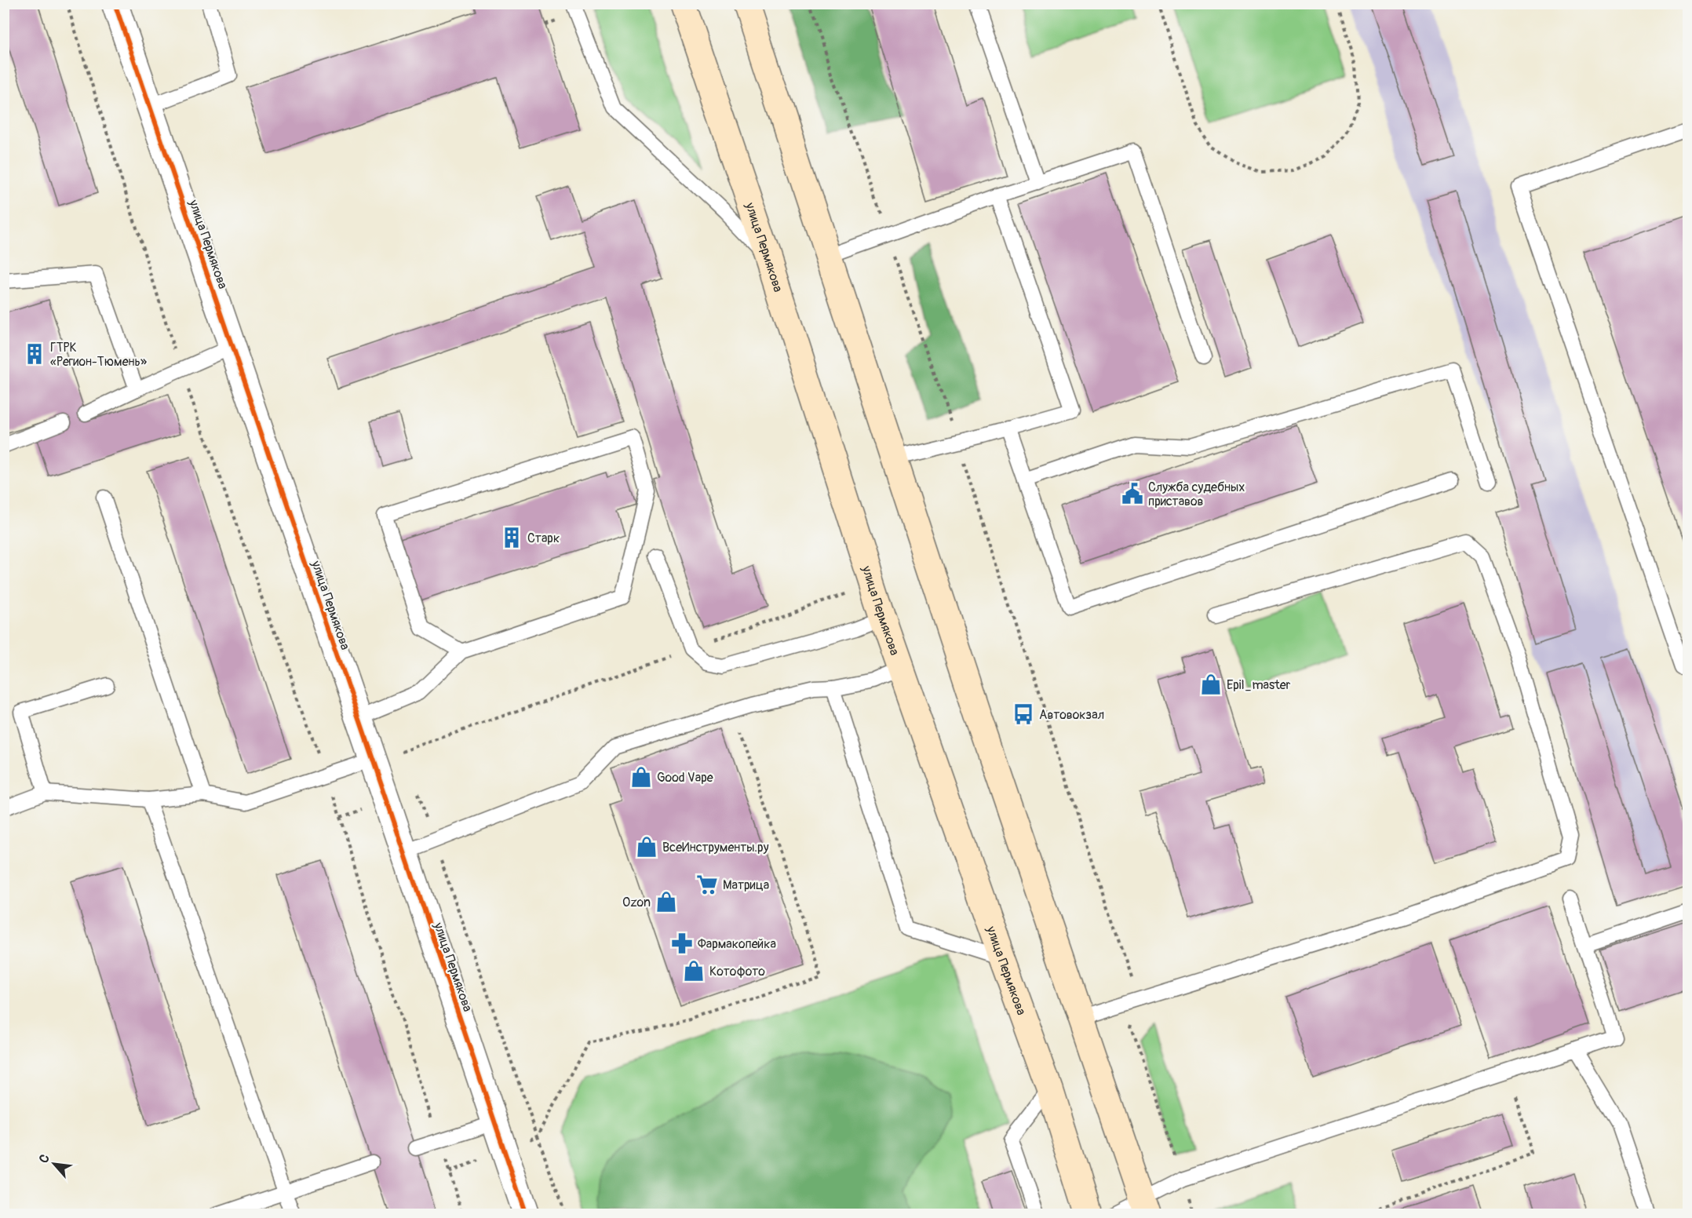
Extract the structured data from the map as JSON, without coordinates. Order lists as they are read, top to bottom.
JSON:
{
  "streets": {
    "main road": ["улица Пермякова"]
  },
  "places": {
    "building": ["ГТРК «Регион-Тюмень»", "Старк"],
    "public building": ["Служба судебных приставов"],
    "shop": [
      "Epil_master",
      "Good Vape",
      "ВсеИнструменты.ру",
      "Ozon",
      "Котофото"
    ],
    "bus stop": ["Автовокзал"],
    "supermarket": ["Матрица"],
    "pharmacy": ["Фармакопейка"]
  },
  "north": "top left"
}
